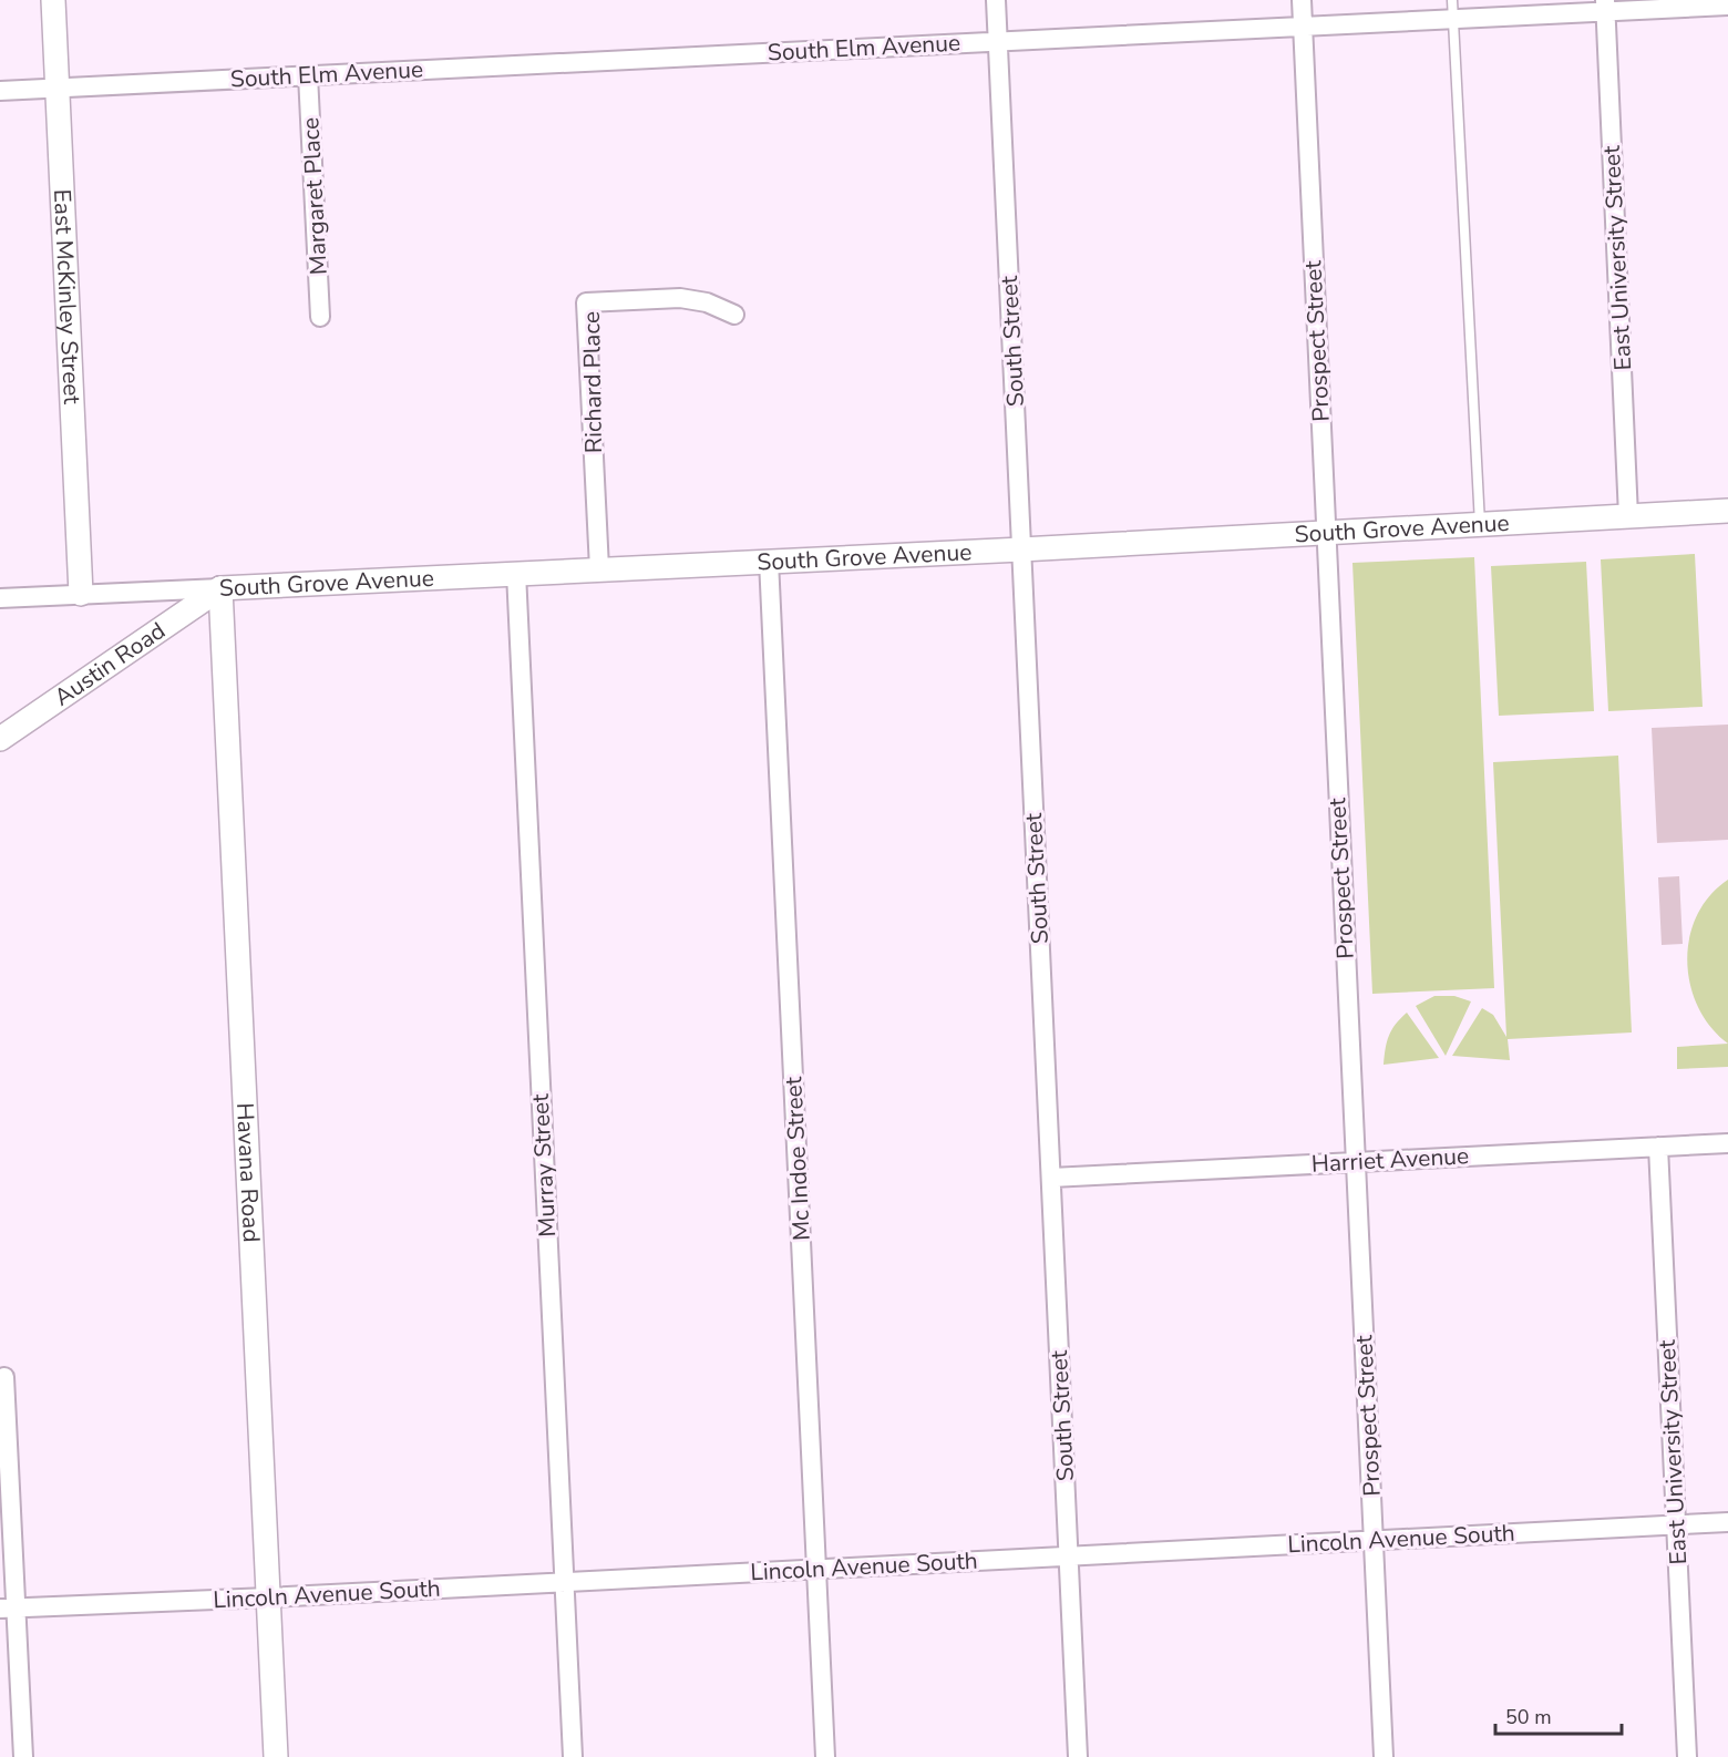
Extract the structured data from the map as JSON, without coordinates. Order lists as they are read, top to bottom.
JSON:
{
  "streets": {
    "street": [
      "South Elm Avenue",
      "Margaret Place",
      "East University Street",
      "East McKinley Street",
      "South Street",
      "Prospect Street",
      "Richard Place",
      "South Grove Avenue",
      "Austin Road",
      "Mc Indoe Street",
      "Harriet Avenue",
      "Murray Street",
      "Havana Road",
      "Lincoln Avenue South"
    ]
  },
  "crossings": [
    ["South Elm Avenue", "Margaret Place"],
    ["South Elm Avenue", "East University Street"],
    ["South Elm Avenue", "East McKinley Street"],
    ["South Elm Avenue", "South Street"],
    ["South Elm Avenue", "Prospect Street"],
    ["East University Street", "South Grove Avenue"],
    ["East University Street", "Harriet Avenue"],
    ["East University Street", "Lincoln Avenue South"],
    ["East McKinley Street", "South Grove Avenue"],
    ["South Street", "South Grove Avenue"],
    ["South Street", "Harriet Avenue"],
    ["South Street", "Lincoln Avenue South"],
    ["Prospect Street", "South Grove Avenue"],
    ["Prospect Street", "Harriet Avenue"],
    ["Prospect Street", "Lincoln Avenue South"],
    ["Richard Place", "South Grove Avenue"],
    ["South Grove Avenue", "Austin Road"],
    ["South Grove Avenue", "Mc Indoe Street"],
    ["South Grove Avenue", "Murray Street"],
    ["South Grove Avenue", "Havana Road"],
    ["Austin Road", "Havana Road"],
    ["Mc Indoe Street", "Lincoln Avenue South"],
    ["Murray Street", "Lincoln Avenue South"],
    ["Havana Road", "Lincoln Avenue South"]
  ],
  "scale_bar": "50 m"
}
